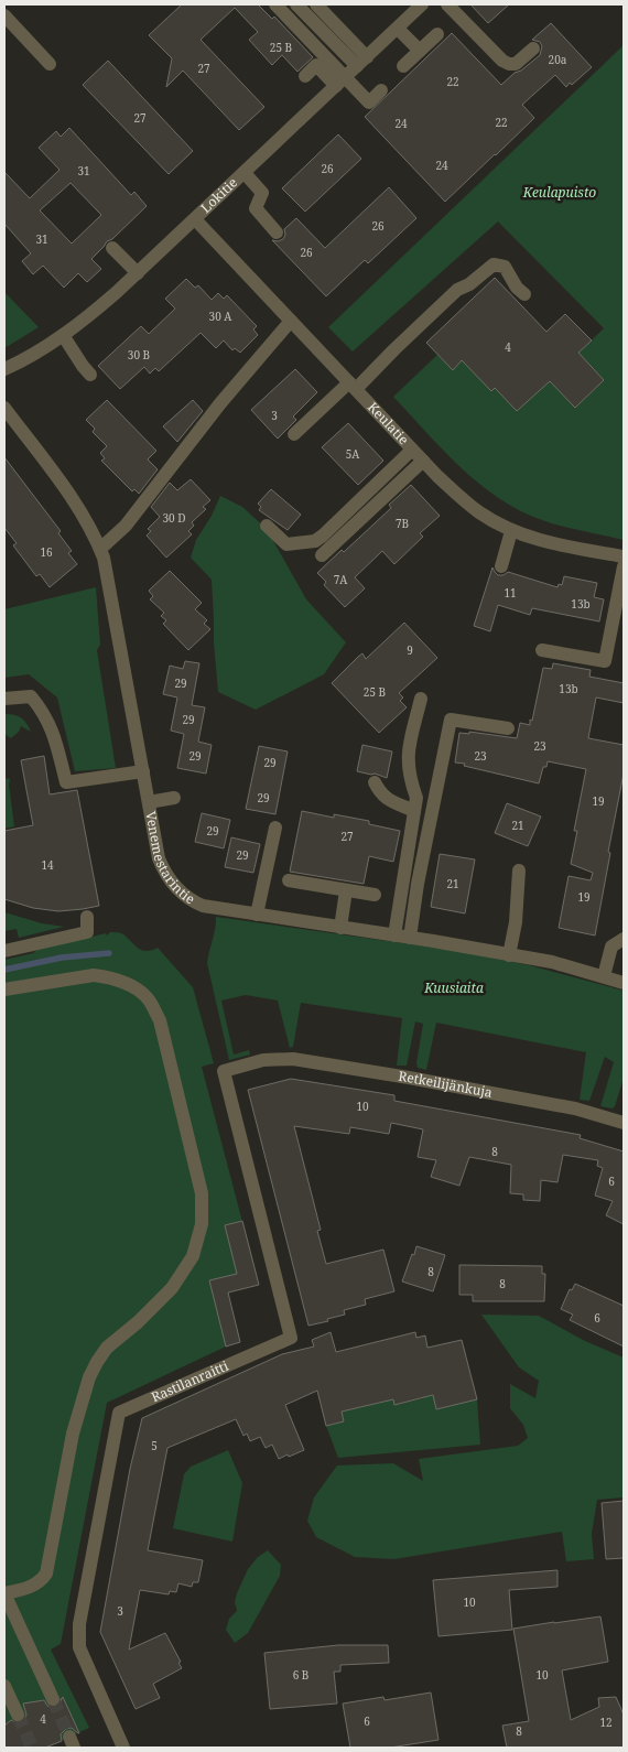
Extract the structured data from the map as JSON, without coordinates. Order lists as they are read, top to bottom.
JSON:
{
  "streets": {
    "street": [
      "Lokitie",
      "Keulatie",
      "Venemestarintie",
      "Retkeilijänkuja",
      "Rastilanraitti"
    ]
  },
  "crossings": [
    ["Lokitie", "Keulatie"],
    ["Retkeilijänkuja", "Rastilanraitti"]
  ],
  "parks": ["Keulapuisto", "Kuusiaita"],
  "house_numbers": [
    "25 B",
    "20a",
    "27",
    "22",
    "27",
    "22",
    "24",
    "24",
    "26",
    "31",
    "26",
    "31",
    "26",
    "30 A",
    "4",
    "30 B",
    "3",
    "5A",
    "30 D",
    "7B",
    "16",
    "7A",
    "11",
    "13b",
    "9",
    "29",
    "13b",
    "25 B",
    "29",
    "23",
    "29",
    "23",
    "29",
    "29",
    "19",
    "21",
    "29",
    "27",
    "29",
    "14",
    "21",
    "19",
    "10",
    "8",
    "6",
    "8",
    "8",
    "6",
    "5",
    "10",
    "3",
    "6 B",
    "10",
    "4",
    "6",
    "12",
    "8"
  ]
}
